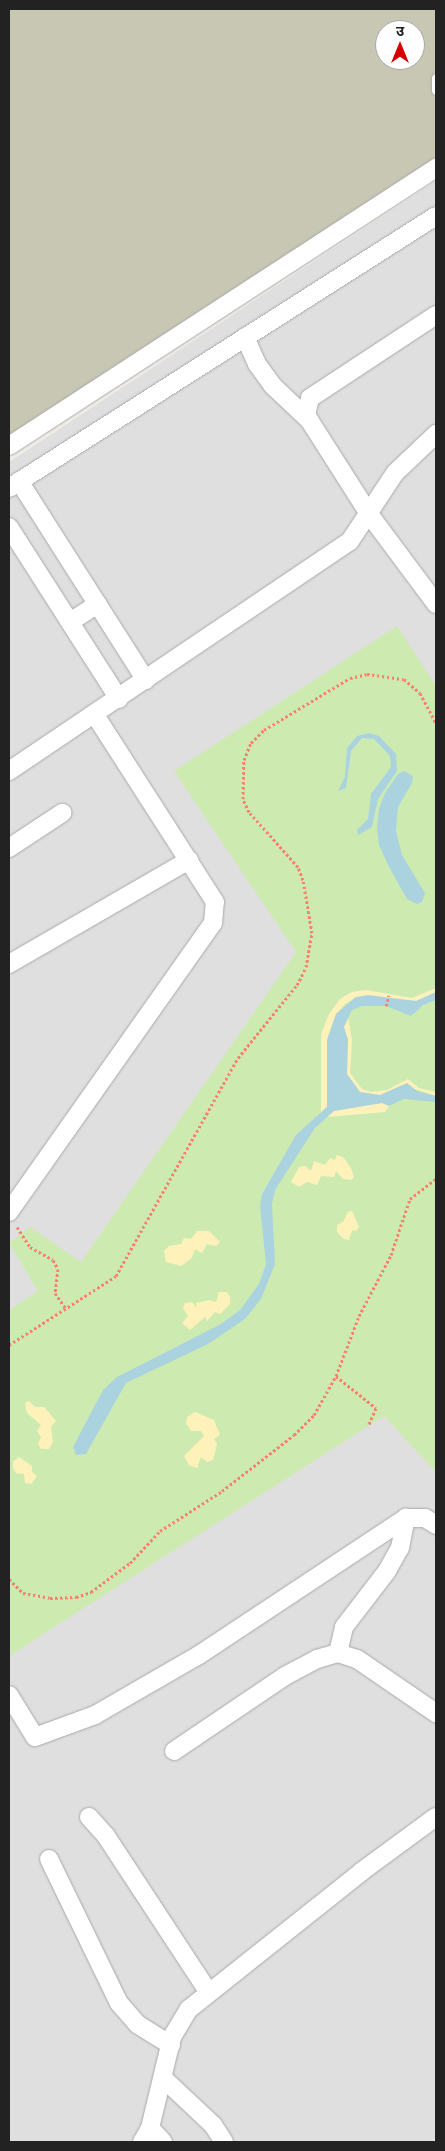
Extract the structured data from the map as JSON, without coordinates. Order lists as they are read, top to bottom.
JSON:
{
  "north": "top"
}
